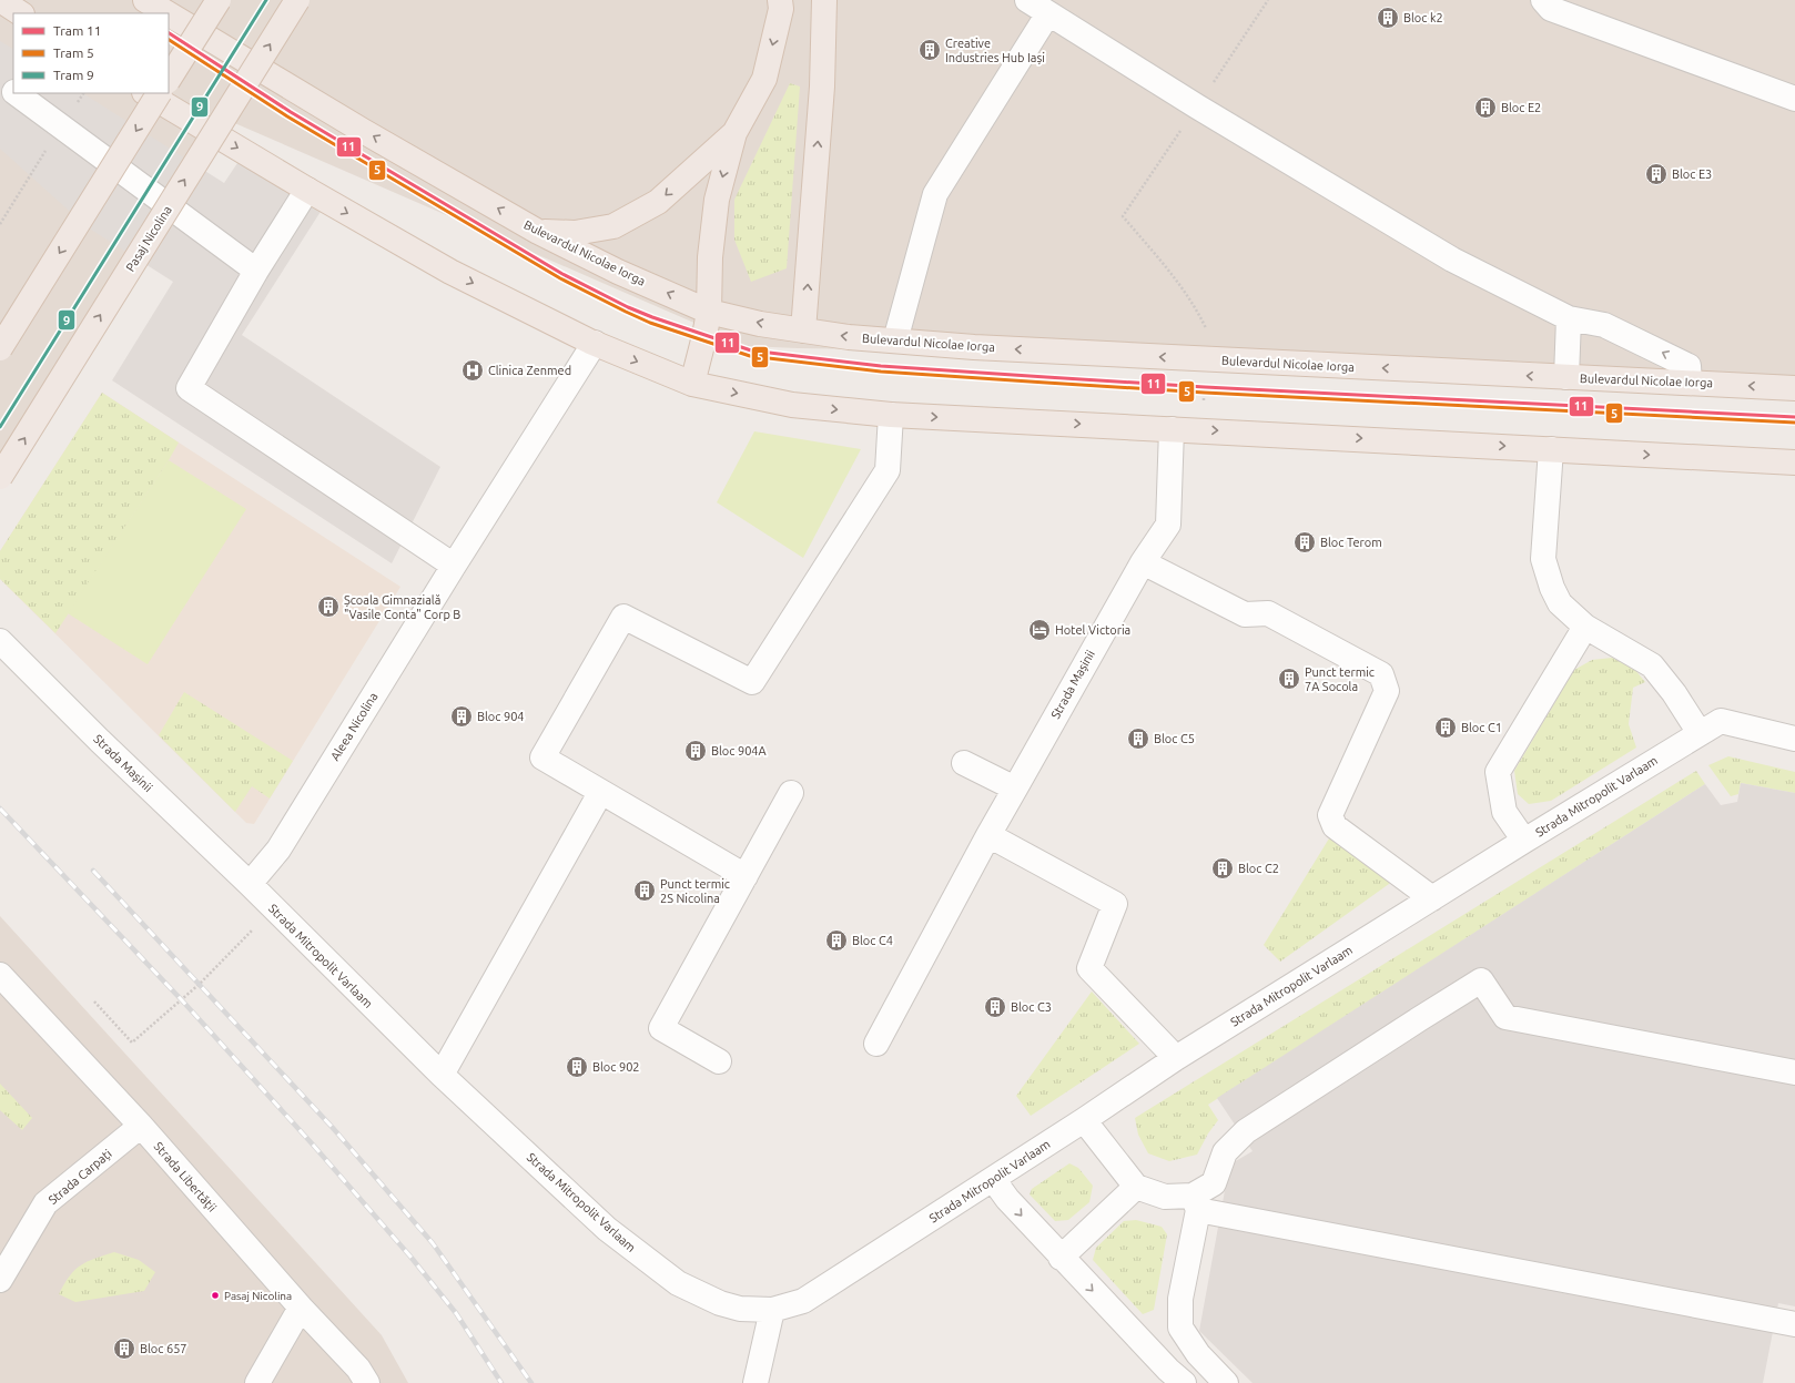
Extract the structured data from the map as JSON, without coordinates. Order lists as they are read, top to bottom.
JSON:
{
  "streets": {
    "main road": ["Pasaj Nicolina", "Bulevardul Nicolae Iorga"],
    "street": [
      "Strada Mașinii",
      "Aleea Nicolina",
      "Strada Mitropolit Varlaam",
      "Strada Carpați",
      "Strada Libertății"
    ]
  },
  "crossings": [
    ["Strada Mașinii", "Aleea Nicolina"],
    ["Strada Mașinii", "Strada Mitropolit Varlaam"],
    ["Aleea Nicolina", "Strada Mitropolit Varlaam"],
    ["Strada Carpați", "Strada Libertății"]
  ],
  "places": {
    "building": [
      "Bloc k2",
      "Creative Industries Hub Iași",
      "Bloc E2",
      "Bloc E3",
      "Bloc Terom",
      "Școala Gimnazială \"Vasile Conta\" Corp B",
      "Punct termic 7A Socola",
      "Bloc 904",
      "Bloc C1",
      "Bloc C5",
      "Bloc 904A",
      "Bloc C2",
      "Punct termic 2S Nicolina",
      "Bloc C4",
      "Bloc C3",
      "Bloc 902",
      "Bloc 657"
    ],
    "hospital": ["Clinica Zenmed"],
    "hotel": ["Hotel Victoria"],
    "other": ["Pasaj Nicolina"]
  },
  "lines": ["tram line 9", "tram line 11", "tram line 5"],
  "legend": ["Tram 11", "Tram 5", "Tram 9"]
}
